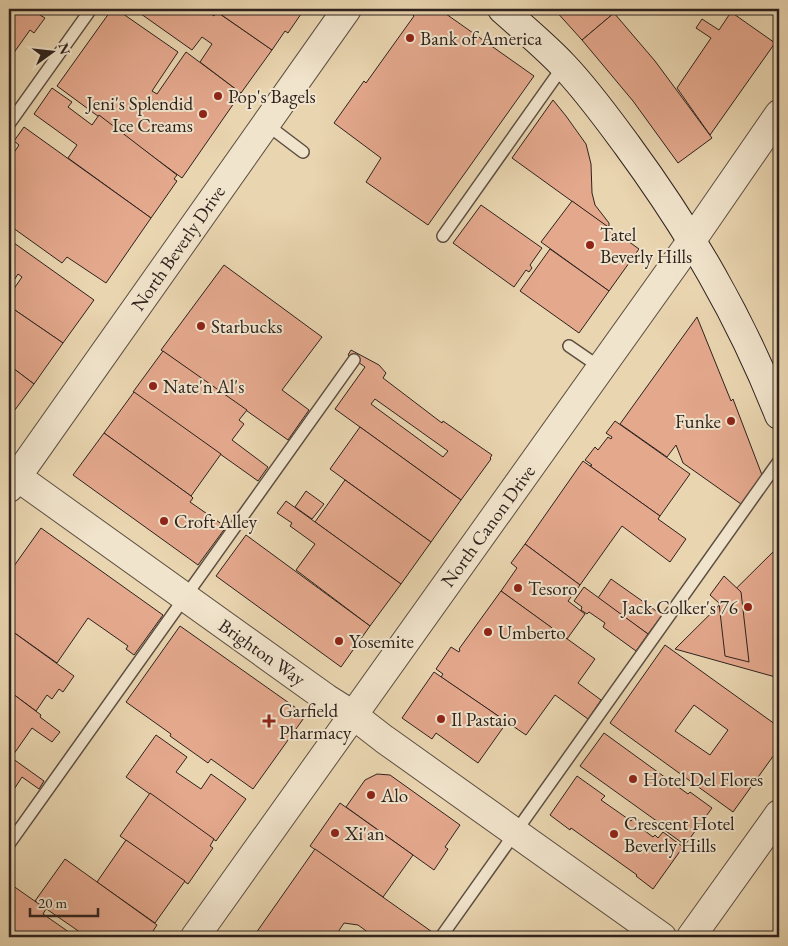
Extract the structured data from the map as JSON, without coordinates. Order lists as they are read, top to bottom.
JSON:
{
  "streets": {
    "street": ["North Beverly Drive", "North Canon Drive", "Brighton Way"]
  },
  "crossings": [
    ["North Beverly Drive", "Brighton Way"],
    ["North Canon Drive", "Brighton Way"]
  ],
  "places": {
    "other": [
      "Bank of America",
      "Pop's Bagels",
      "Jeni's Splendid Ice Creams",
      "Tatel Beverly Hills",
      "Starbucks",
      "Nate'n Al's",
      "Funke",
      "Croft Alley",
      "Tesoro",
      "Jack Colker's 76",
      "Umberto",
      "Yosemite",
      "Il Pastaio",
      "Hotel Del Flores",
      "Alo",
      "Xi'an",
      "Crescent Hotel Beverly Hills"
    ],
    "health": ["Garfield Pharmacy"]
  },
  "scale_bar": "20 m",
  "north": "right"
}
